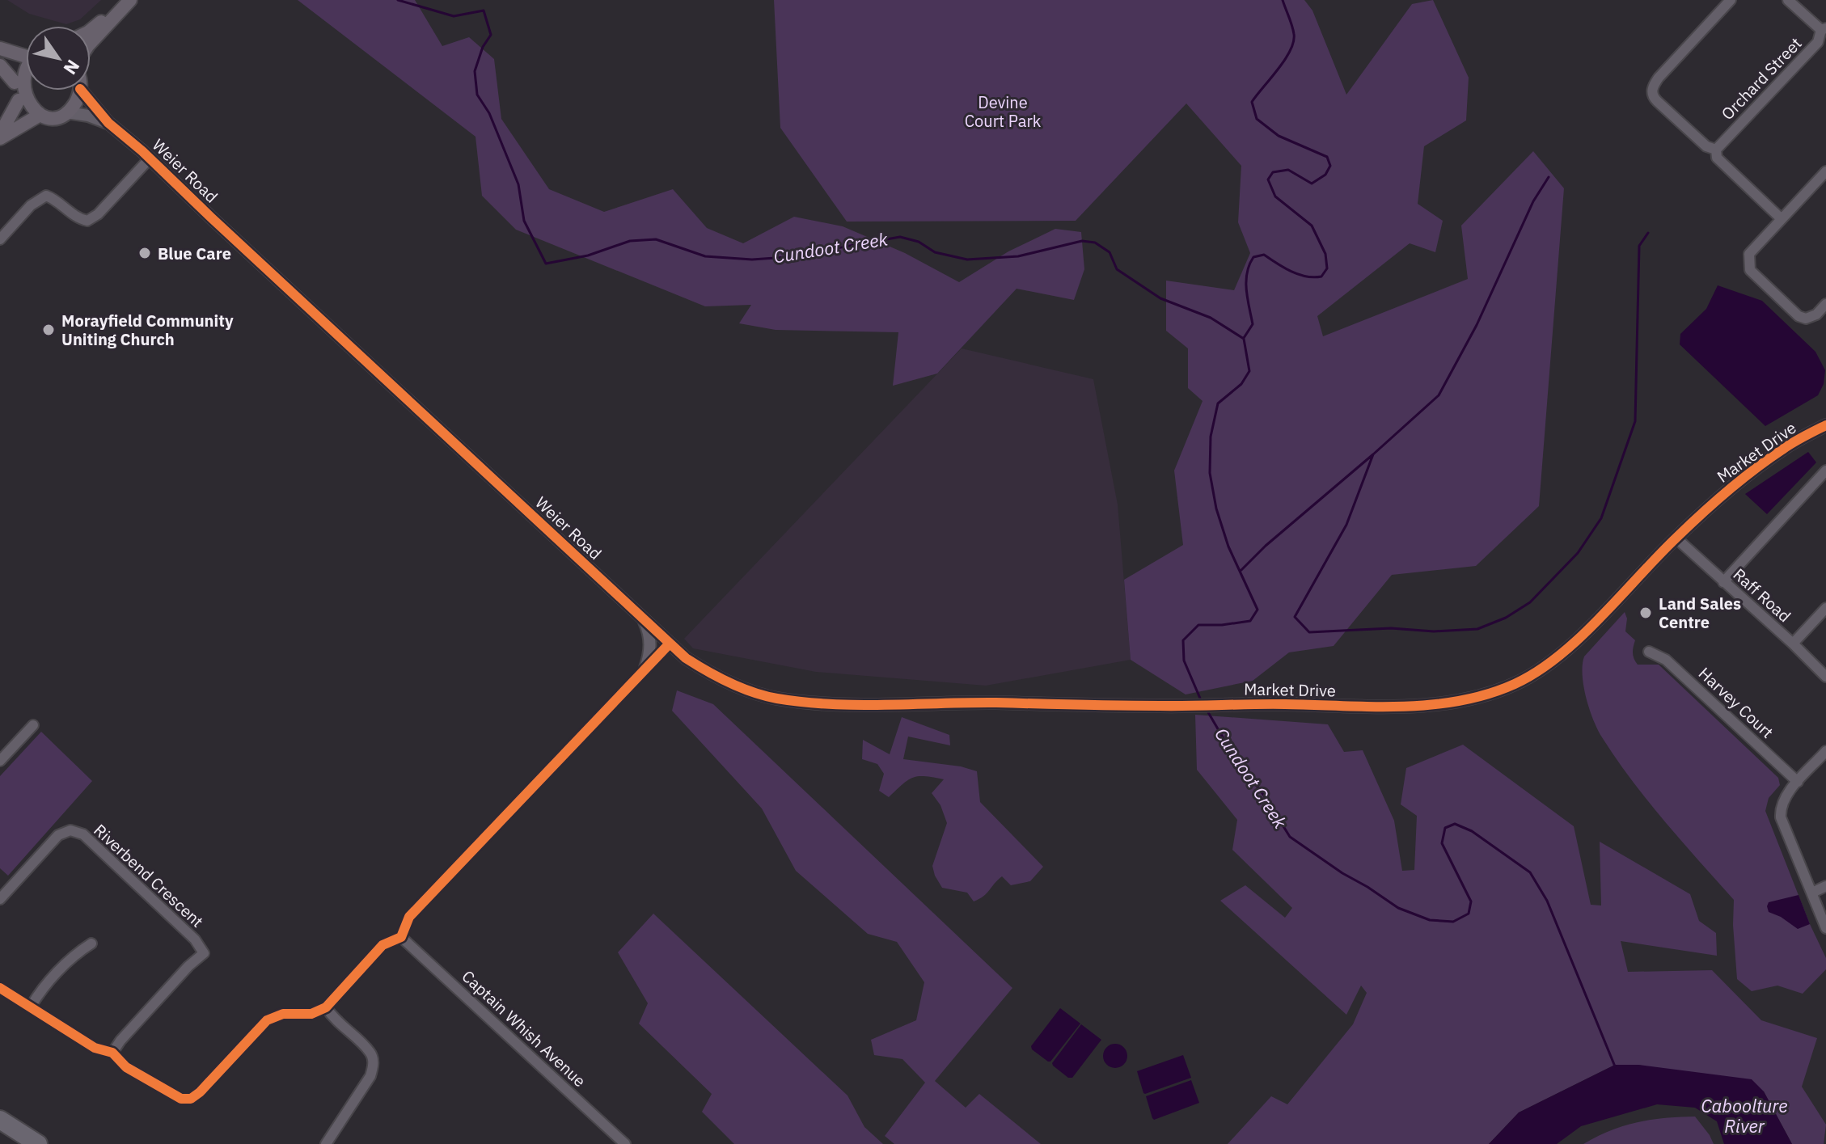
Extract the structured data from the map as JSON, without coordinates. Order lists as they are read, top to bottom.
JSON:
{
  "streets": {
    "street": [
      "Orchard Street",
      "Weier Road",
      "Market Drive",
      "Raff Road",
      "Harvey Court",
      "Riverbend Crescent",
      "Captain Whish Avenue"
    ]
  },
  "crossings": [
    ["Weier Road", "Market Drive"],
    ["Market Drive", "Raff Road"]
  ],
  "water": ["Cundoot Creek", "Caboolture River"],
  "parks": ["Devine Court Park"],
  "places": ["Blue Care", "Morayfield Community Uniting Church", "Land Sales Centre"],
  "north": "bottom right"
}
